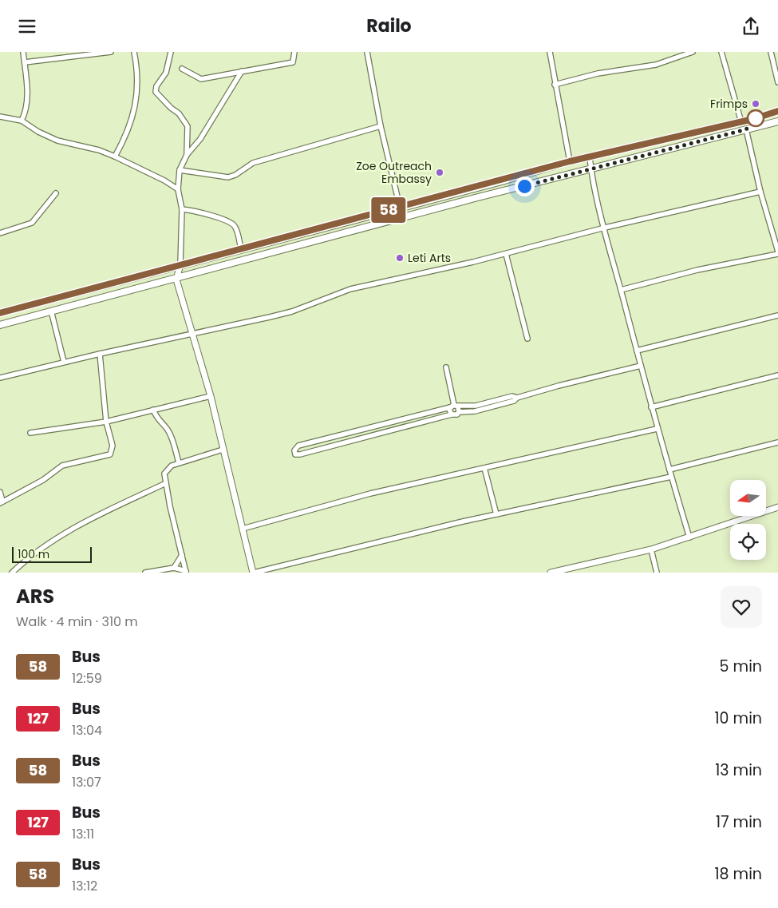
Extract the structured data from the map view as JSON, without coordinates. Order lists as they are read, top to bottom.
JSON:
{
  "places": ["Frimps", "Zoe Outreach Embassy", "Leti Arts"],
  "lines": ["bus line 58"],
  "scale_bar": "100 m",
  "north": "left",
  "page": {
    "header": "Railo",
    "on_map": "58",
    "scale": "100 m",
    "heading": ["ARS", "Walk · 4 min · 310 m"],
    "list": [
      {
        "mark": "58",
        "name": "Bus",
        "note": "12:59",
        "value": "5 min"
      },
      {
        "mark": "127",
        "name": "Bus",
        "note": "13:04",
        "value": "10 min"
      },
      {
        "mark": "58",
        "name": "Bus",
        "note": "13:07",
        "value": "13 min"
      },
      {
        "mark": "127",
        "name": "Bus",
        "note": "13:11",
        "value": "17 min"
      },
      {
        "mark": "58",
        "name": "Bus",
        "note": "13:12",
        "value": "18 min"
      }
    ]
  }
}
